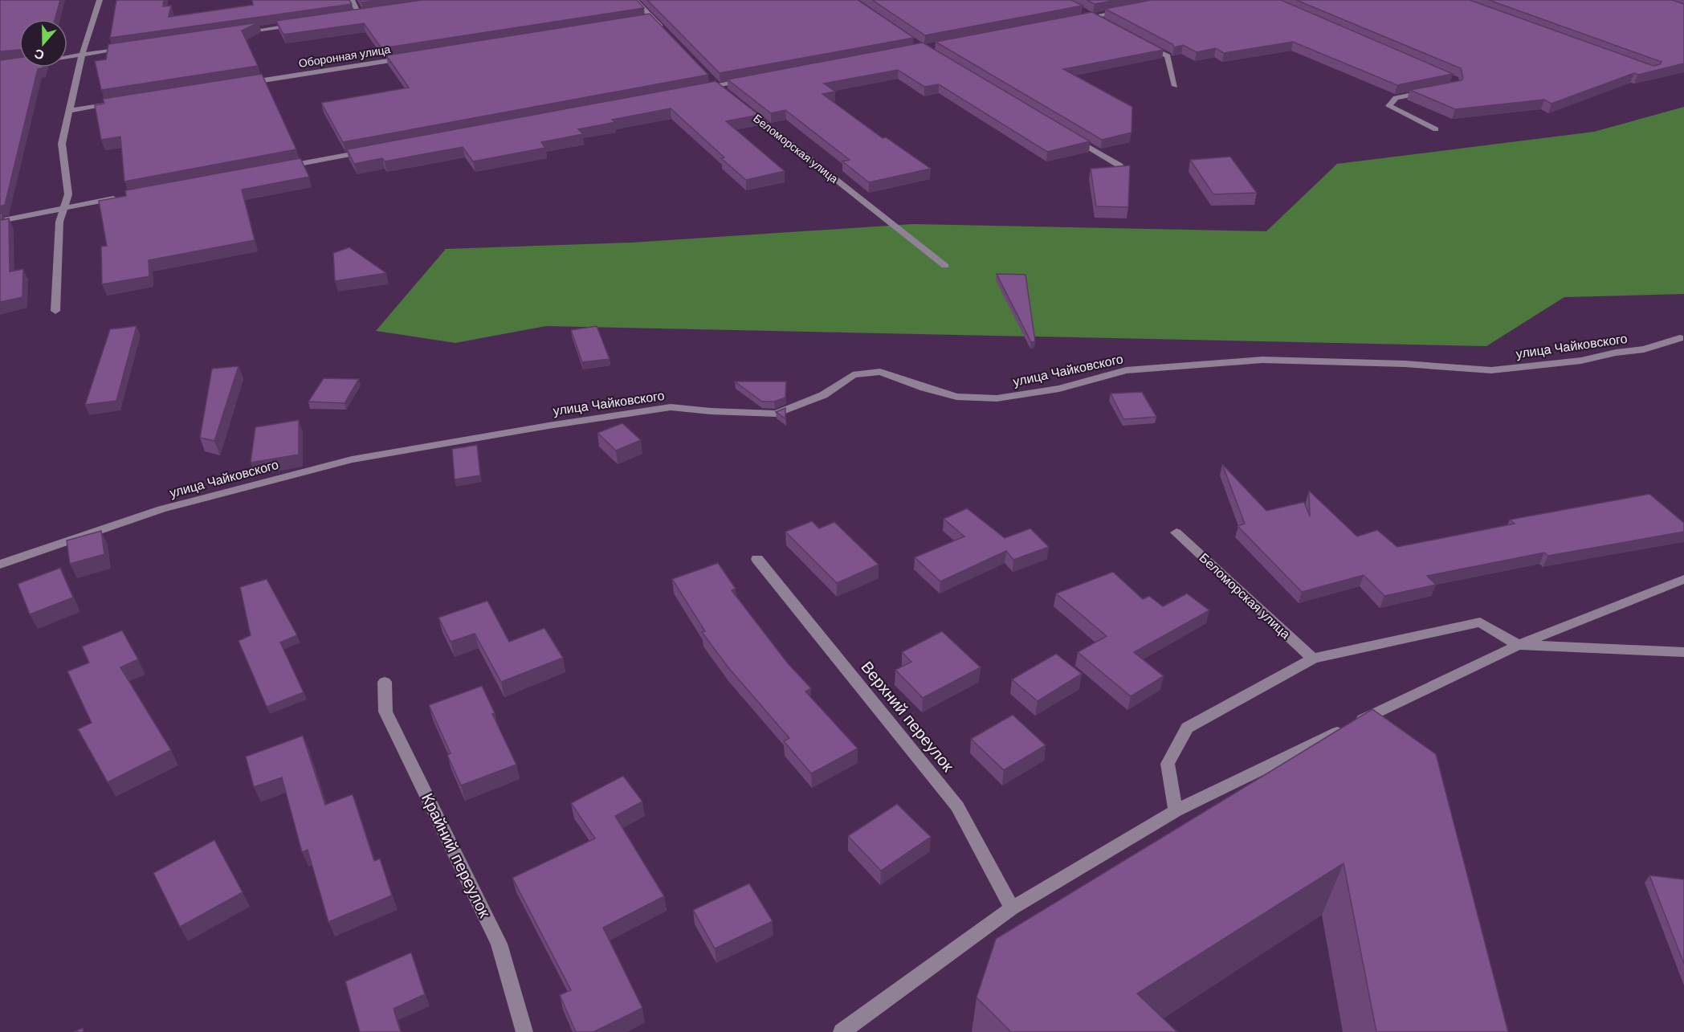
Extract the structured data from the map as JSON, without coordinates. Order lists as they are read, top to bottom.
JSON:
{
  "streets": {
    "street": [
      "Оборонная улица",
      "Беломорская улица",
      "улица Чайковского",
      "Верхний переулок",
      "Крайний переулок"
    ]
  },
  "north": "bottom"
}
